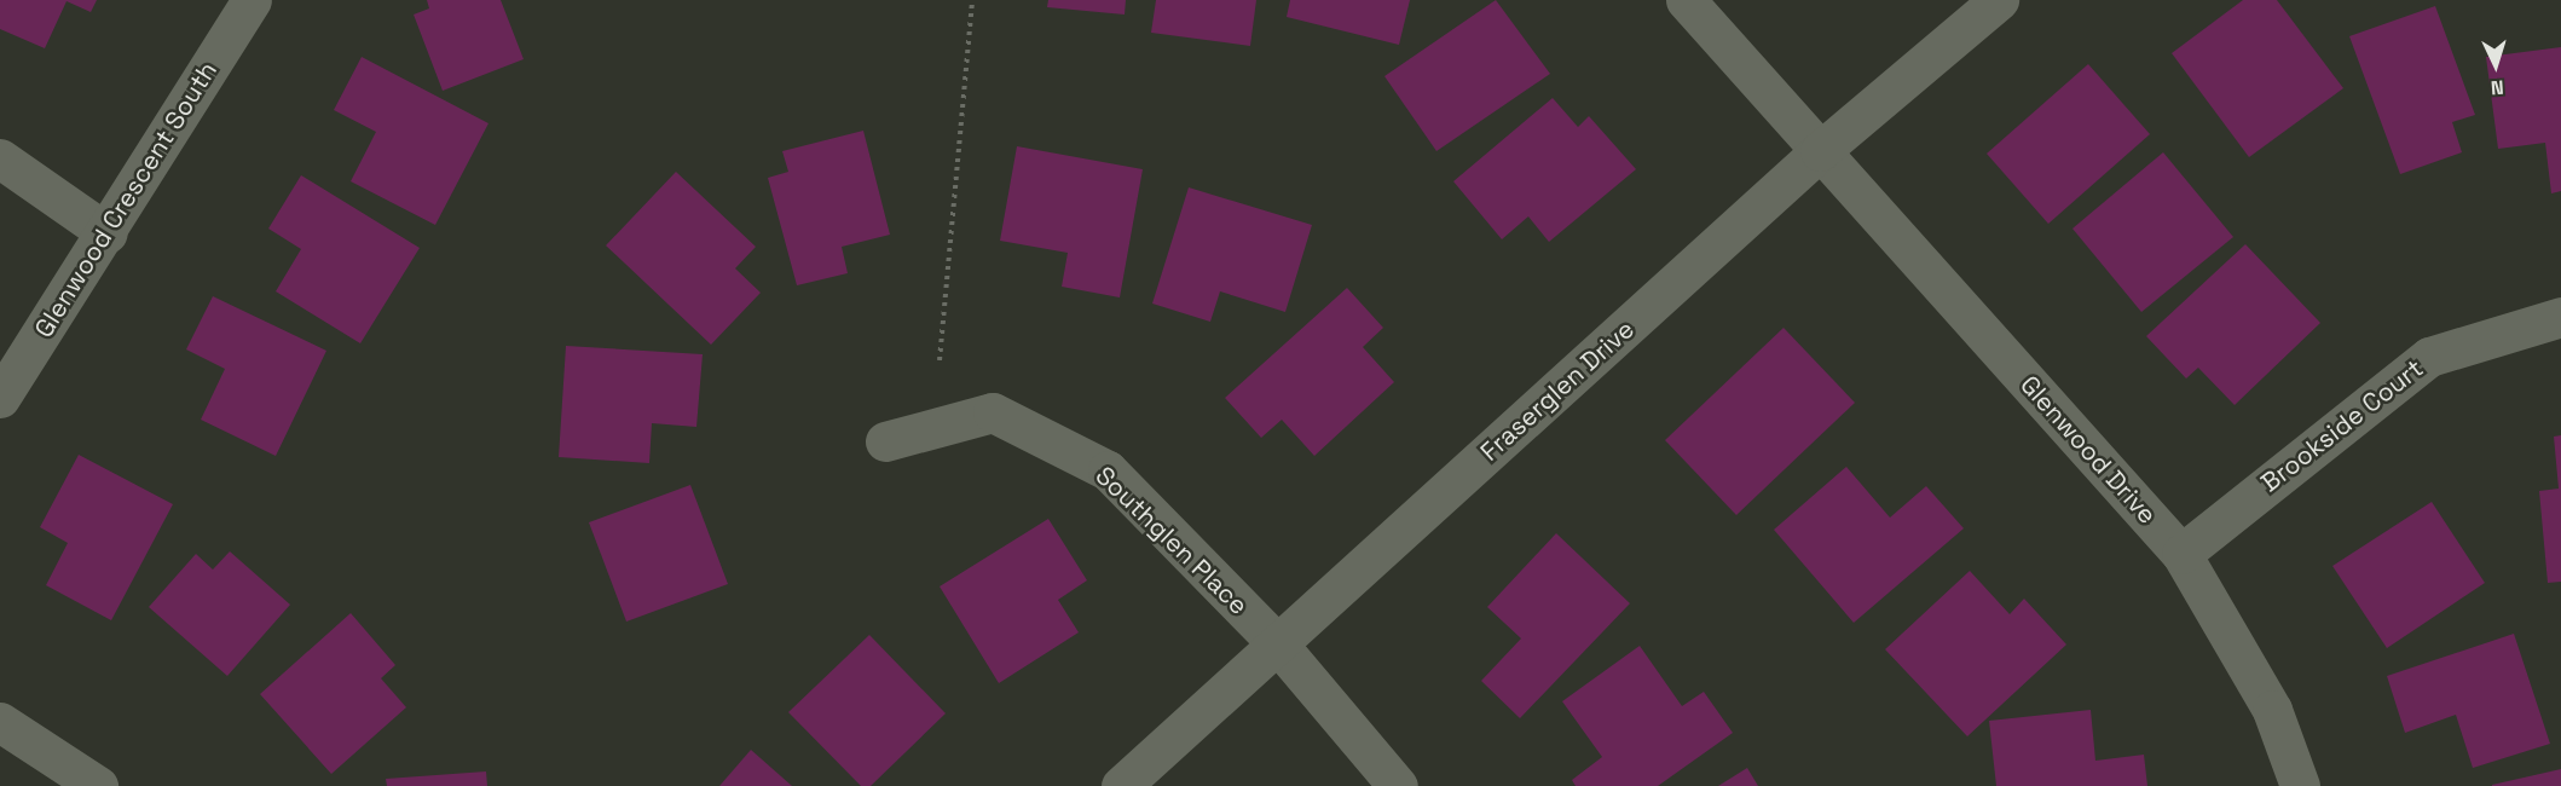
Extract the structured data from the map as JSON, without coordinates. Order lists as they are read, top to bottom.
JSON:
{
  "streets": {
    "street": [
      "Glenwood Crescent South",
      "Fraserglen Drive",
      "Brookside Court",
      "Glenwood Drive",
      "Southglen Place"
    ]
  },
  "crossings": [
    ["Fraserglen Drive", "Glenwood Drive"],
    ["Fraserglen Drive", "Southglen Place"],
    ["Brookside Court", "Glenwood Drive"]
  ],
  "north": "bottom"
}
